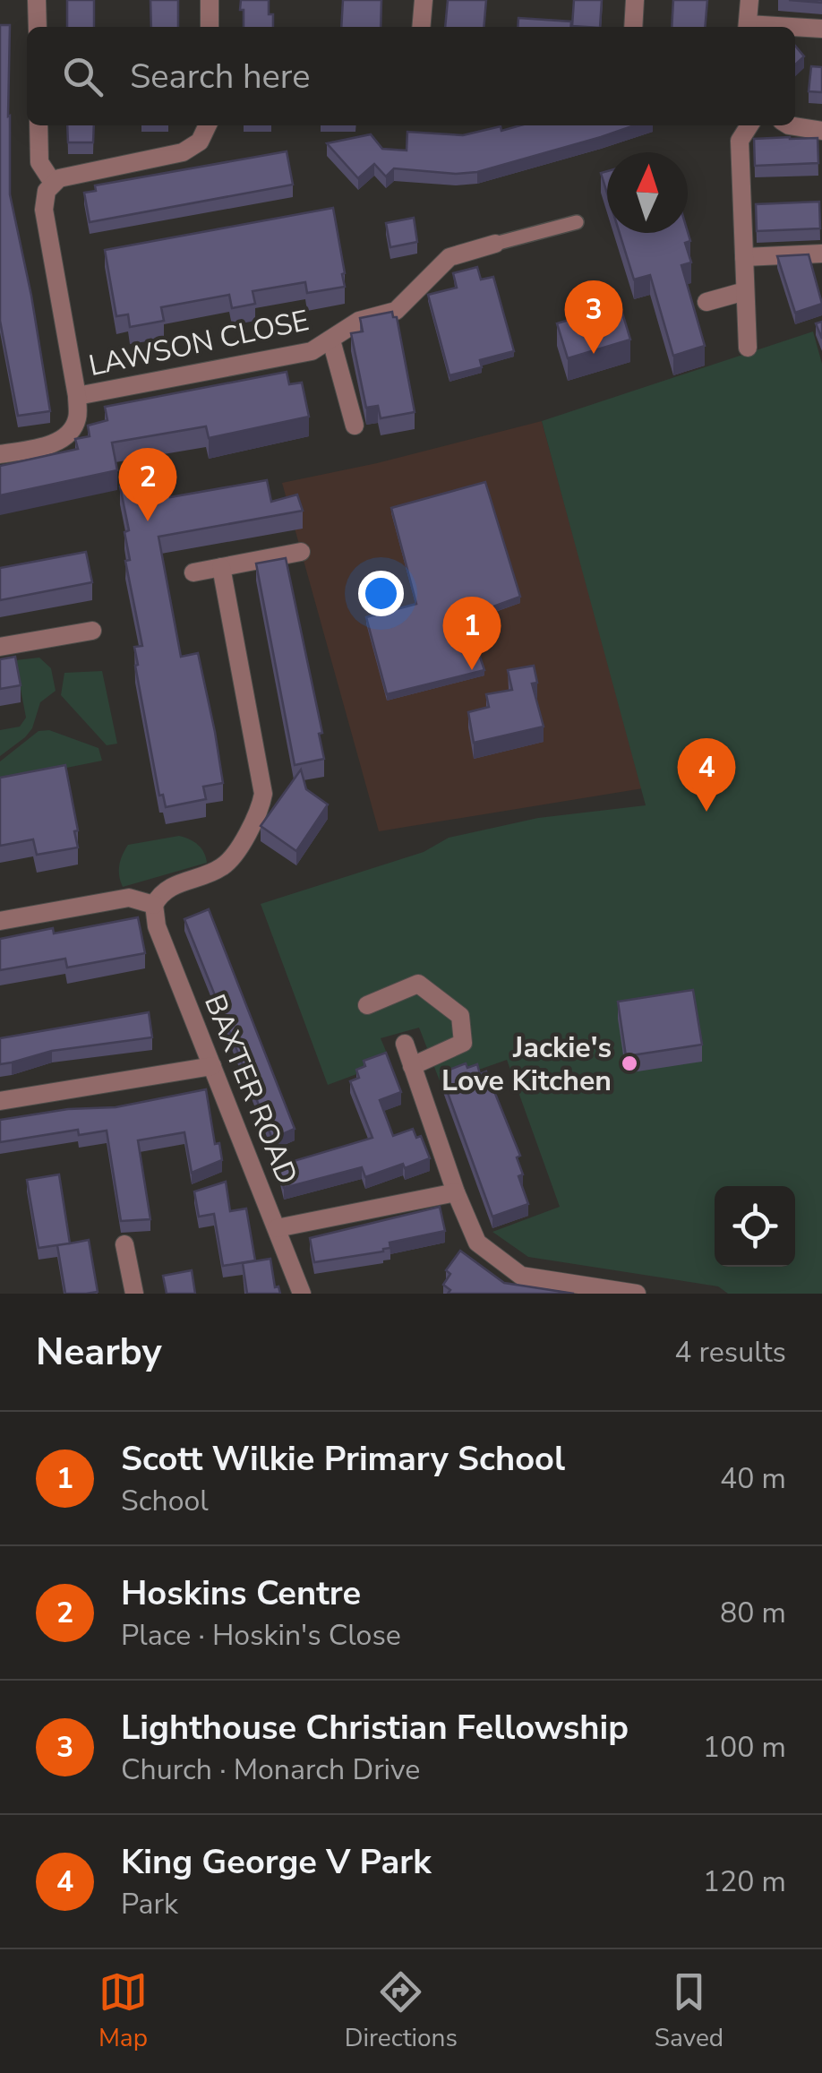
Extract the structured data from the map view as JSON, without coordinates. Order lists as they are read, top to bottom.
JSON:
{
  "streets": {
    "street": ["LAWSON CLOSE", "BAXTER ROAD"]
  },
  "places": ["Jackie's Love Kitchen"],
  "north": "top",
  "page": {
    "search": "Search here",
    "pins": [
      "3",
      "2",
      "1",
      "4"
    ],
    "heading": ["Nearby", "4 results"],
    "list": [
      {
        "mark": "1",
        "name": "Scott Wilkie Primary School",
        "note": "School",
        "value": "40 m"
      },
      {
        "mark": "2",
        "name": "Hoskins Centre",
        "note": "Place · Hoskin's Close",
        "value": "80 m"
      },
      {
        "mark": "3",
        "name": "Lighthouse Christian Fellowship",
        "note": "Church · Monarch Drive",
        "value": "100 m"
      },
      {
        "mark": "4",
        "name": "King George V Park",
        "note": "Park",
        "value": "120 m"
      }
    ],
    "nav": ["Map", "Directions", "Saved"]
  }
}
